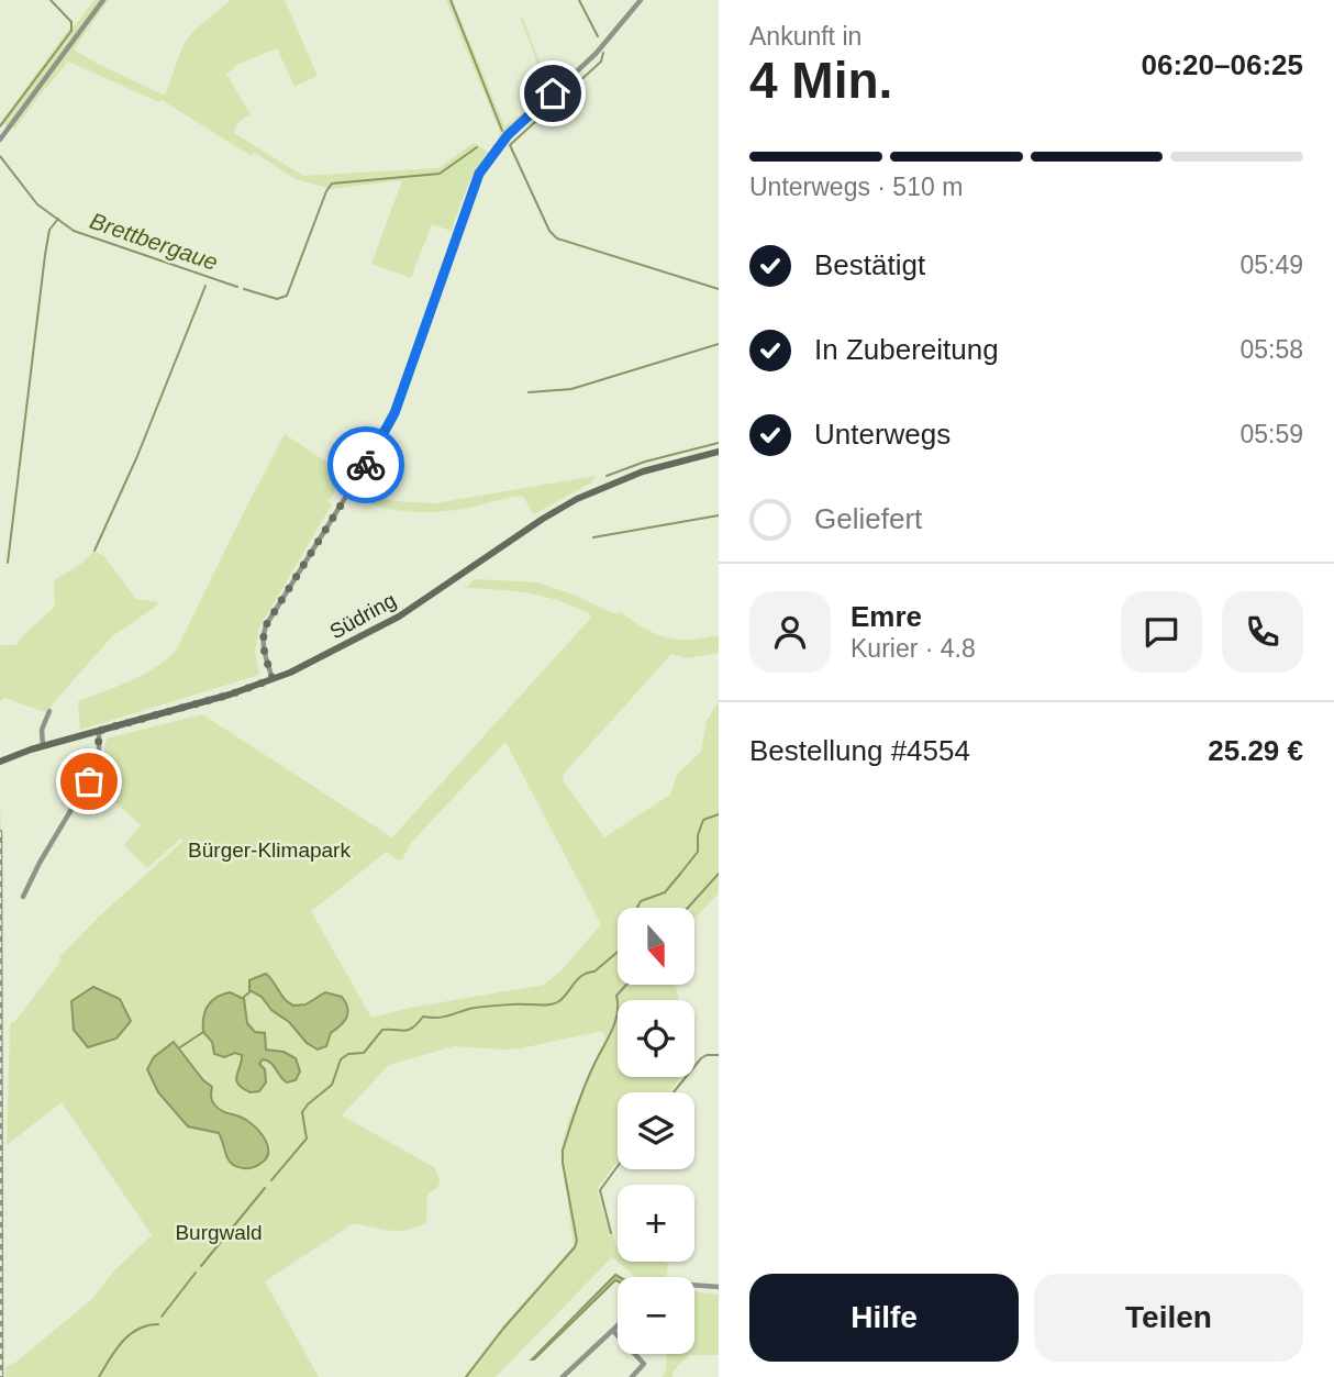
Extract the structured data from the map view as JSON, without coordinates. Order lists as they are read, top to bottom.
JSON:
{
  "streets": {
    "main road": ["Südring"]
  },
  "water": ["Brettbergaue"],
  "parks": ["Bürger-Klimapark", "Burgwald"],
  "north": "bottom",
  "page": {
    "heading": ["4 Min.", "Ankunft in", "06:20–06:25"],
    "panel": [
      "Emre",
      "Kurier · 4.8",
      "Bestellung #4554",
      "25.29 €"
    ],
    "bar": "Unterwegs · 510 m",
    "list": [
      ["Bestätigt", "05:49"],
      ["In Zubereitung", "05:58"],
      ["Unterwegs", "05:59"],
      "Geliefert"
    ],
    "map_buttons": ["+", "−"],
    "buttons": ["Hilfe", "Teilen"]
  }
}
